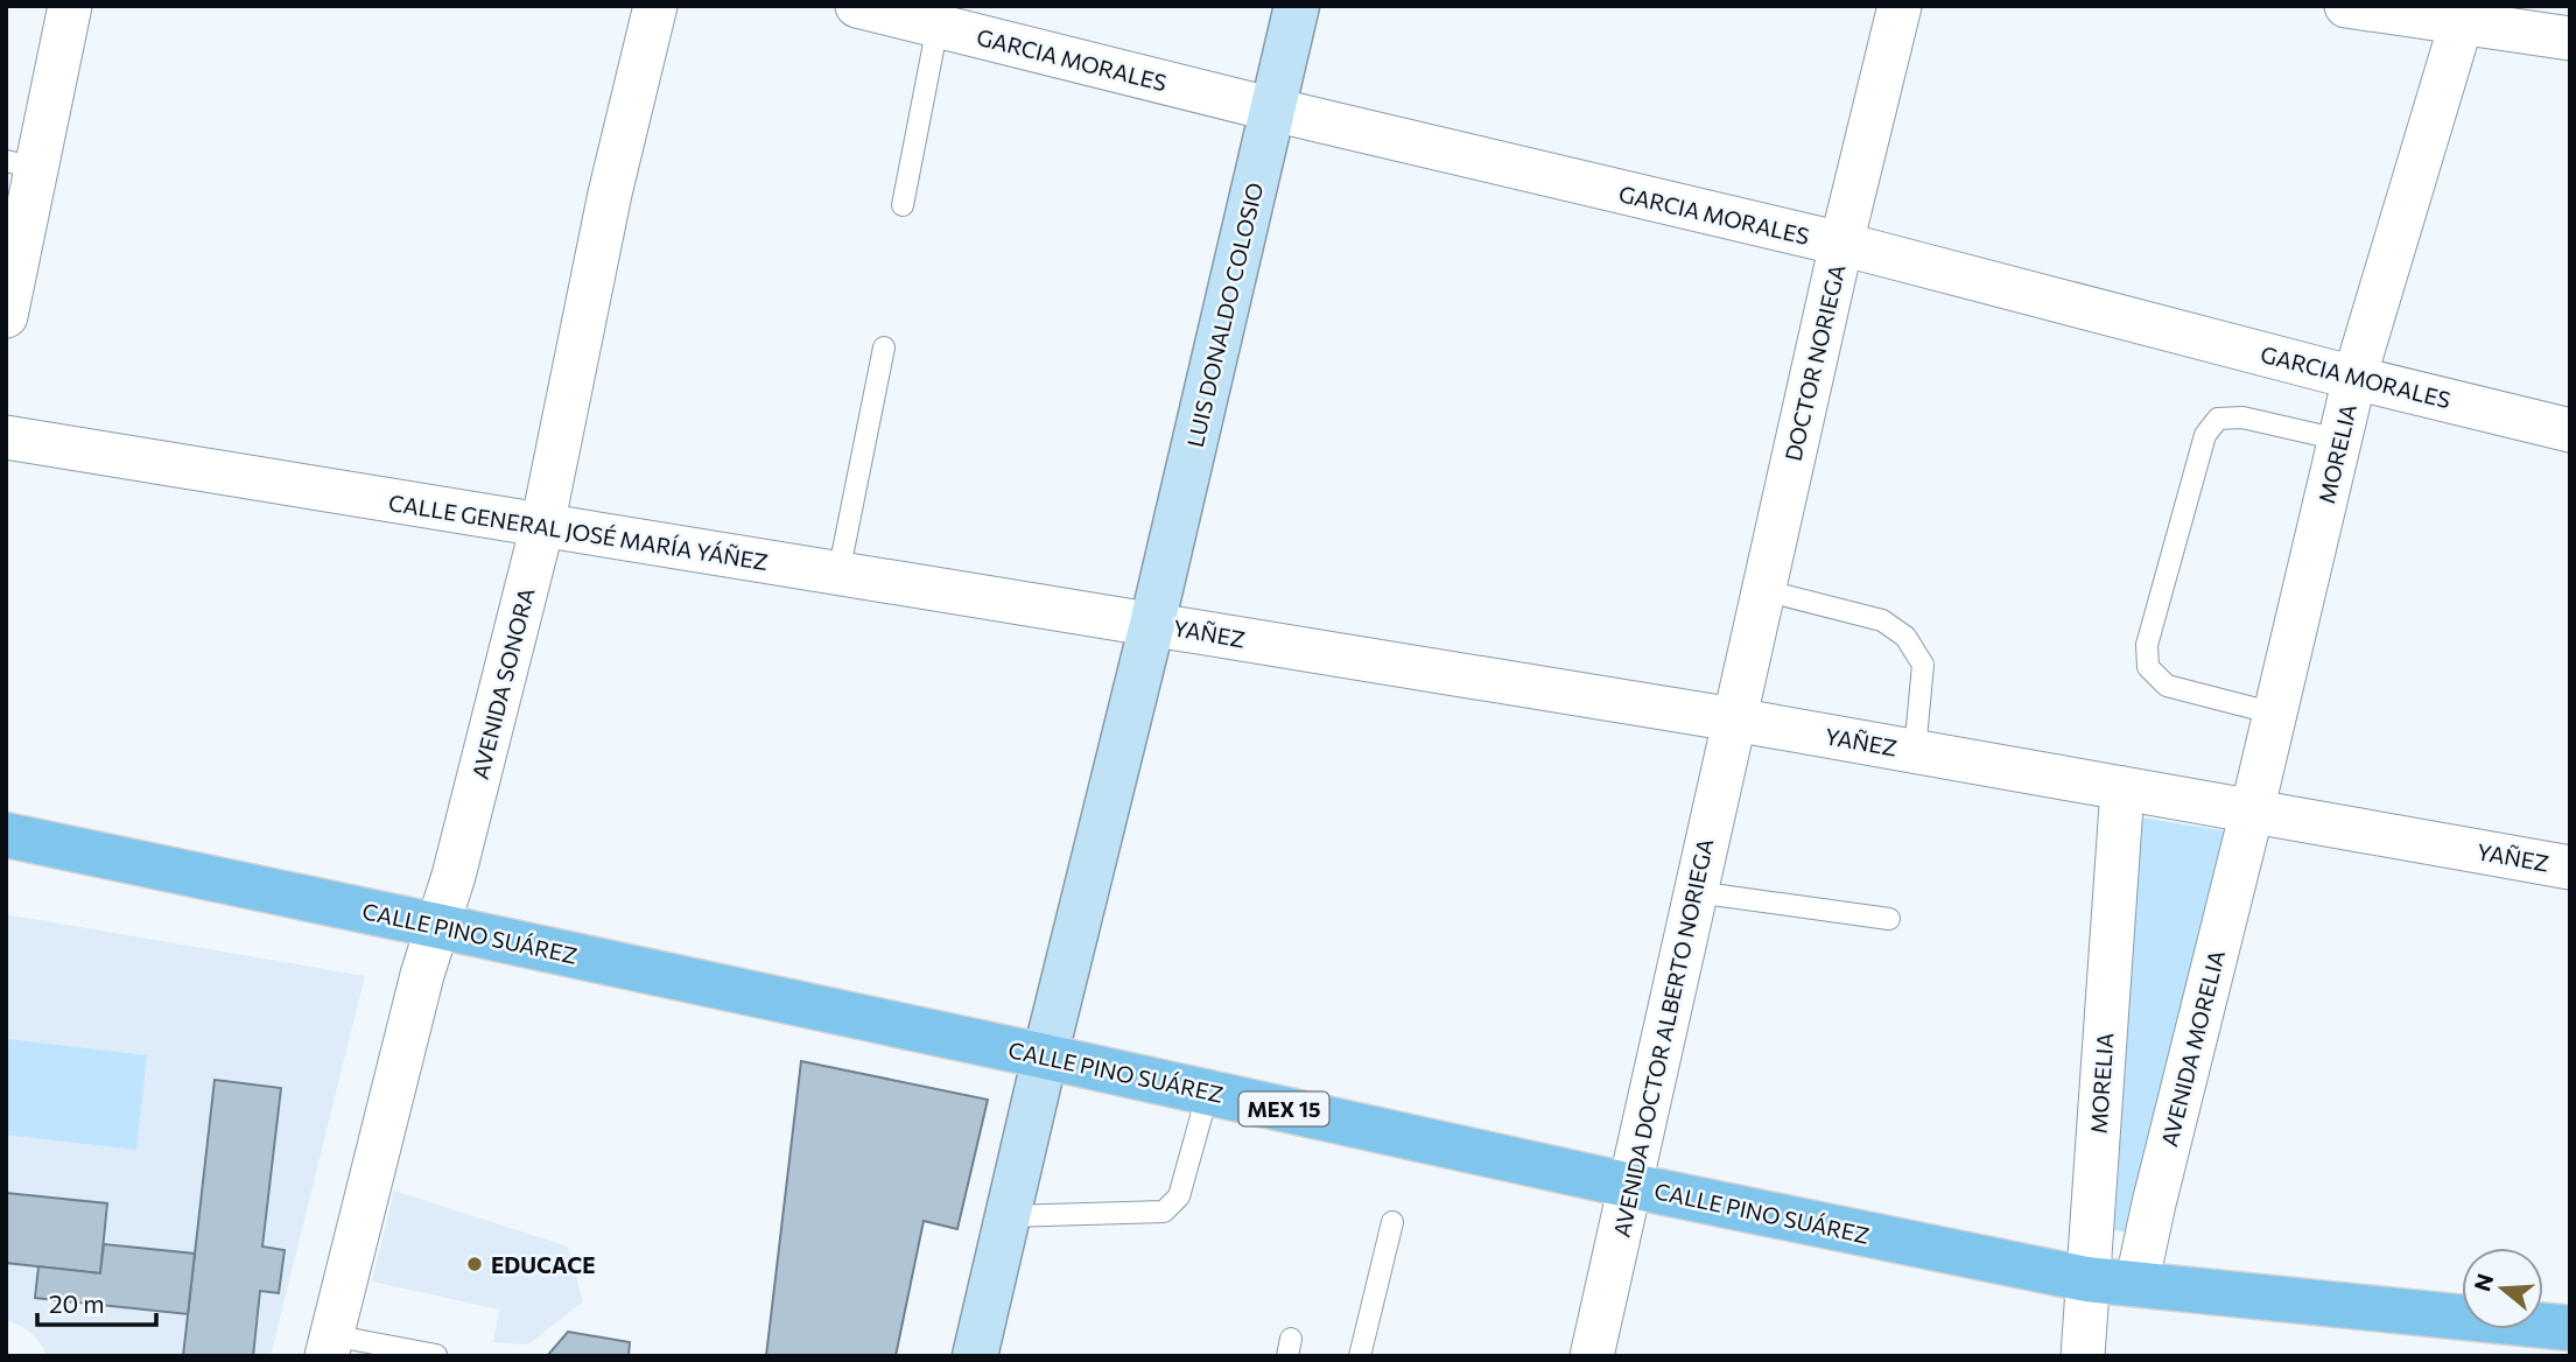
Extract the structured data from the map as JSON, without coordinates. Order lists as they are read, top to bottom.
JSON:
{
  "streets": {
    "main road": ["LUIS DONALDO COLOSIO", "CALLE PINO SUÁREZ", "MEX 15"],
    "street": [
      "GARCIA MORALES",
      "DOCTOR NORIEGA",
      "MORELIA",
      "CALLE GENERAL JOSÉ MARÍA YÁÑEZ",
      "YAÑEZ",
      "AVENIDA SONORA",
      "AVENIDA DOCTOR ALBERTO NORIEGA",
      "AVENIDA MORELIA"
    ]
  },
  "crossings": [
    ["GARCIA MORALES", "LUIS DONALDO COLOSIO"],
    ["GARCIA MORALES", "DOCTOR NORIEGA"],
    ["GARCIA MORALES", "MORELIA"],
    ["LUIS DONALDO COLOSIO", "CALLE GENERAL JOSÉ MARÍA YÁÑEZ"],
    ["LUIS DONALDO COLOSIO", "YAÑEZ"],
    ["LUIS DONALDO COLOSIO", "CALLE PINO SUÁREZ"],
    ["DOCTOR NORIEGA", "YAÑEZ"],
    ["DOCTOR NORIEGA", "AVENIDA DOCTOR ALBERTO NORIEGA"],
    ["MORELIA", "YAÑEZ"],
    ["MORELIA", "CALLE PINO SUÁREZ"],
    ["MORELIA", "AVENIDA MORELIA"],
    ["CALLE GENERAL JOSÉ MARÍA YÁÑEZ", "YAÑEZ"],
    ["CALLE GENERAL JOSÉ MARÍA YÁÑEZ", "AVENIDA SONORA"],
    ["YAÑEZ", "AVENIDA DOCTOR ALBERTO NORIEGA"],
    ["YAÑEZ", "AVENIDA MORELIA"],
    ["AVENIDA SONORA", "CALLE PINO SUÁREZ"],
    ["CALLE PINO SUÁREZ", "AVENIDA DOCTOR ALBERTO NORIEGA"],
    ["CALLE PINO SUÁREZ", "AVENIDA MORELIA"]
  ],
  "places": ["EDUCACE"],
  "scale_bar": "20 m",
  "north": "left"
}
